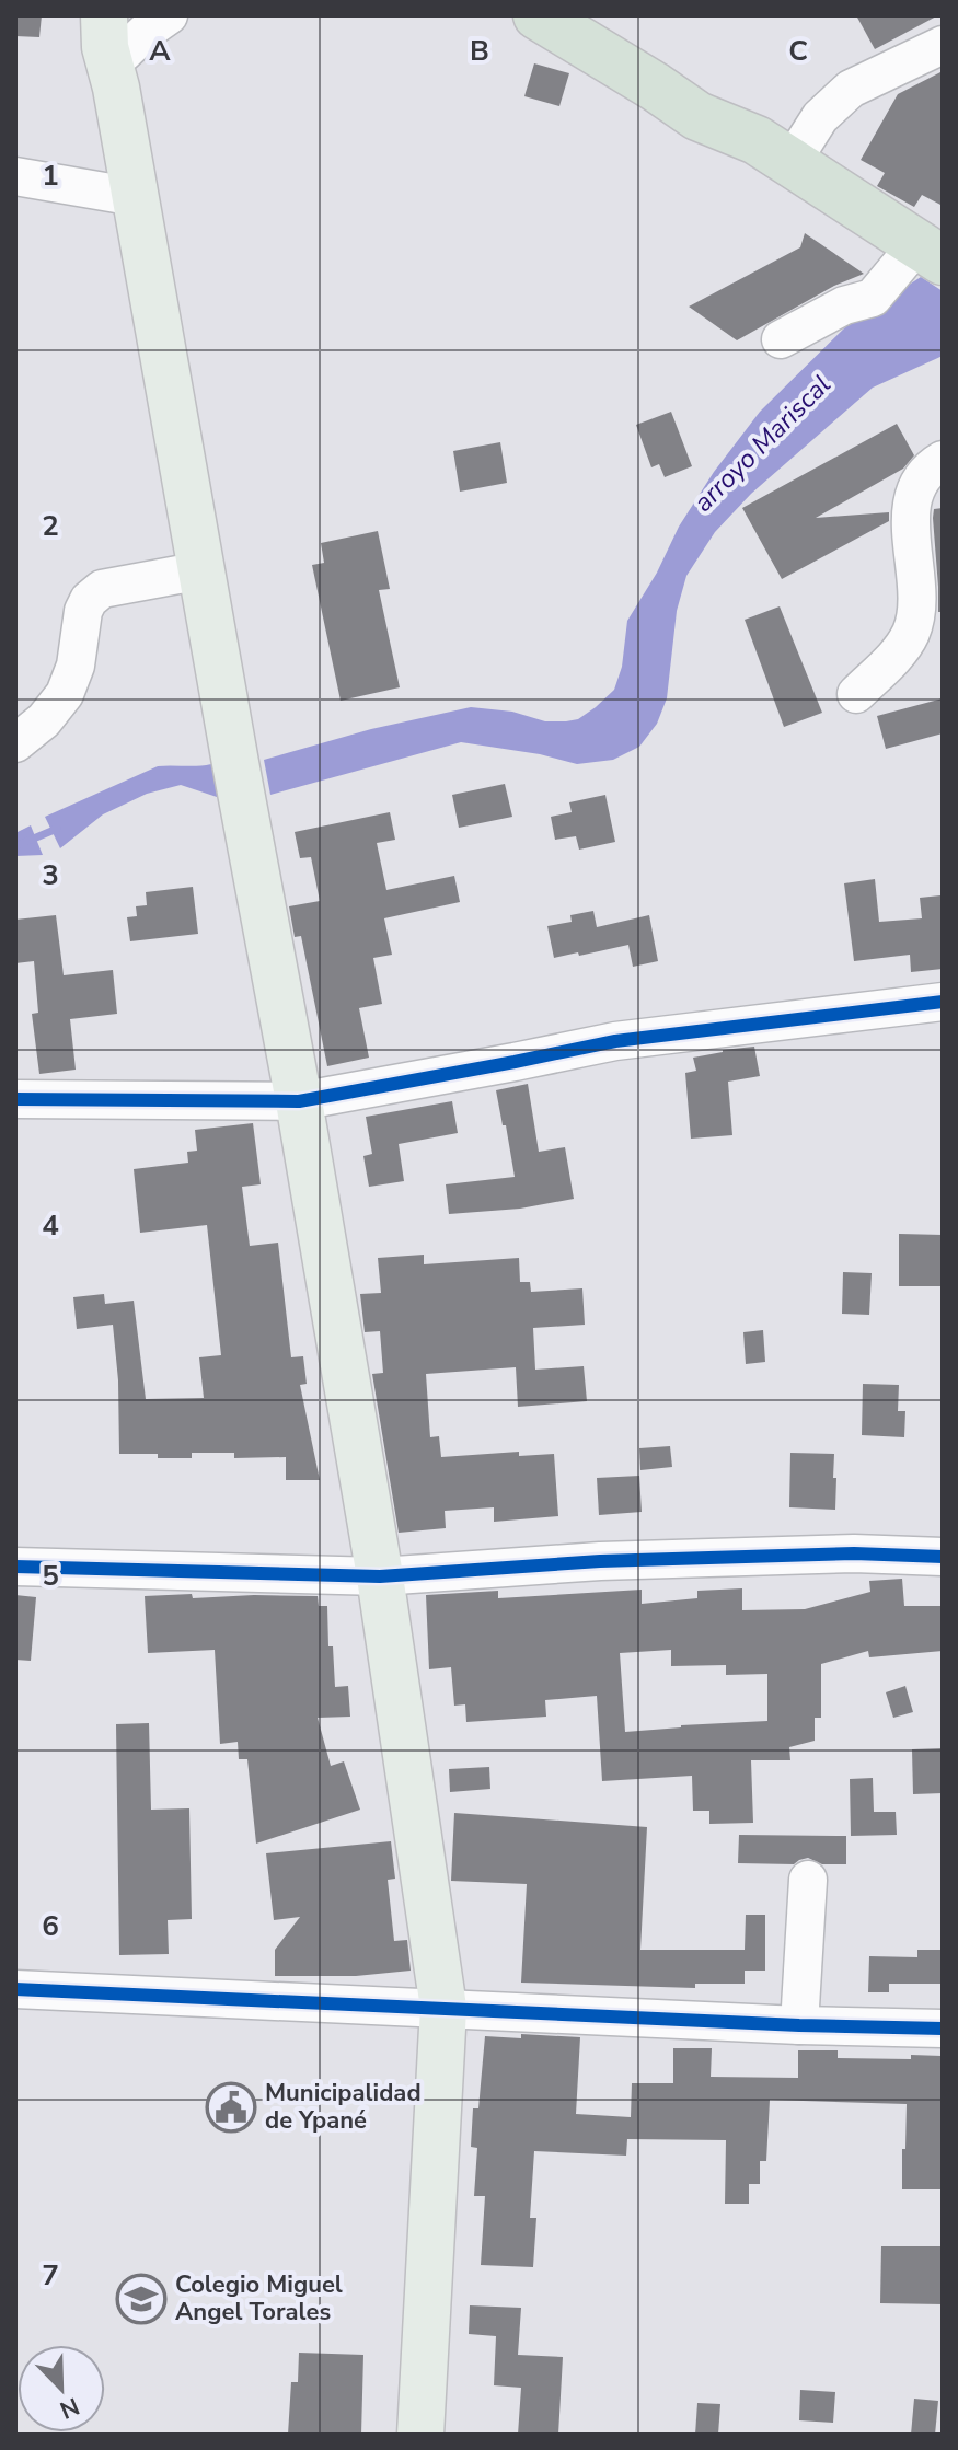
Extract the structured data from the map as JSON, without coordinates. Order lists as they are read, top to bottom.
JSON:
{
  "water": ["arroyo Mariscal"],
  "places": {
    "public building": ["Municipalidad de Ypané"],
    "school or university": ["Colegio Miguel Angel Torales"]
  },
  "north": "bottom right",
  "grid": {
    "columns": ["A", "B", "C"],
    "rows": [
      "1",
      "2",
      "3",
      "4",
      "5",
      "6",
      "7"
    ]
  }
}
